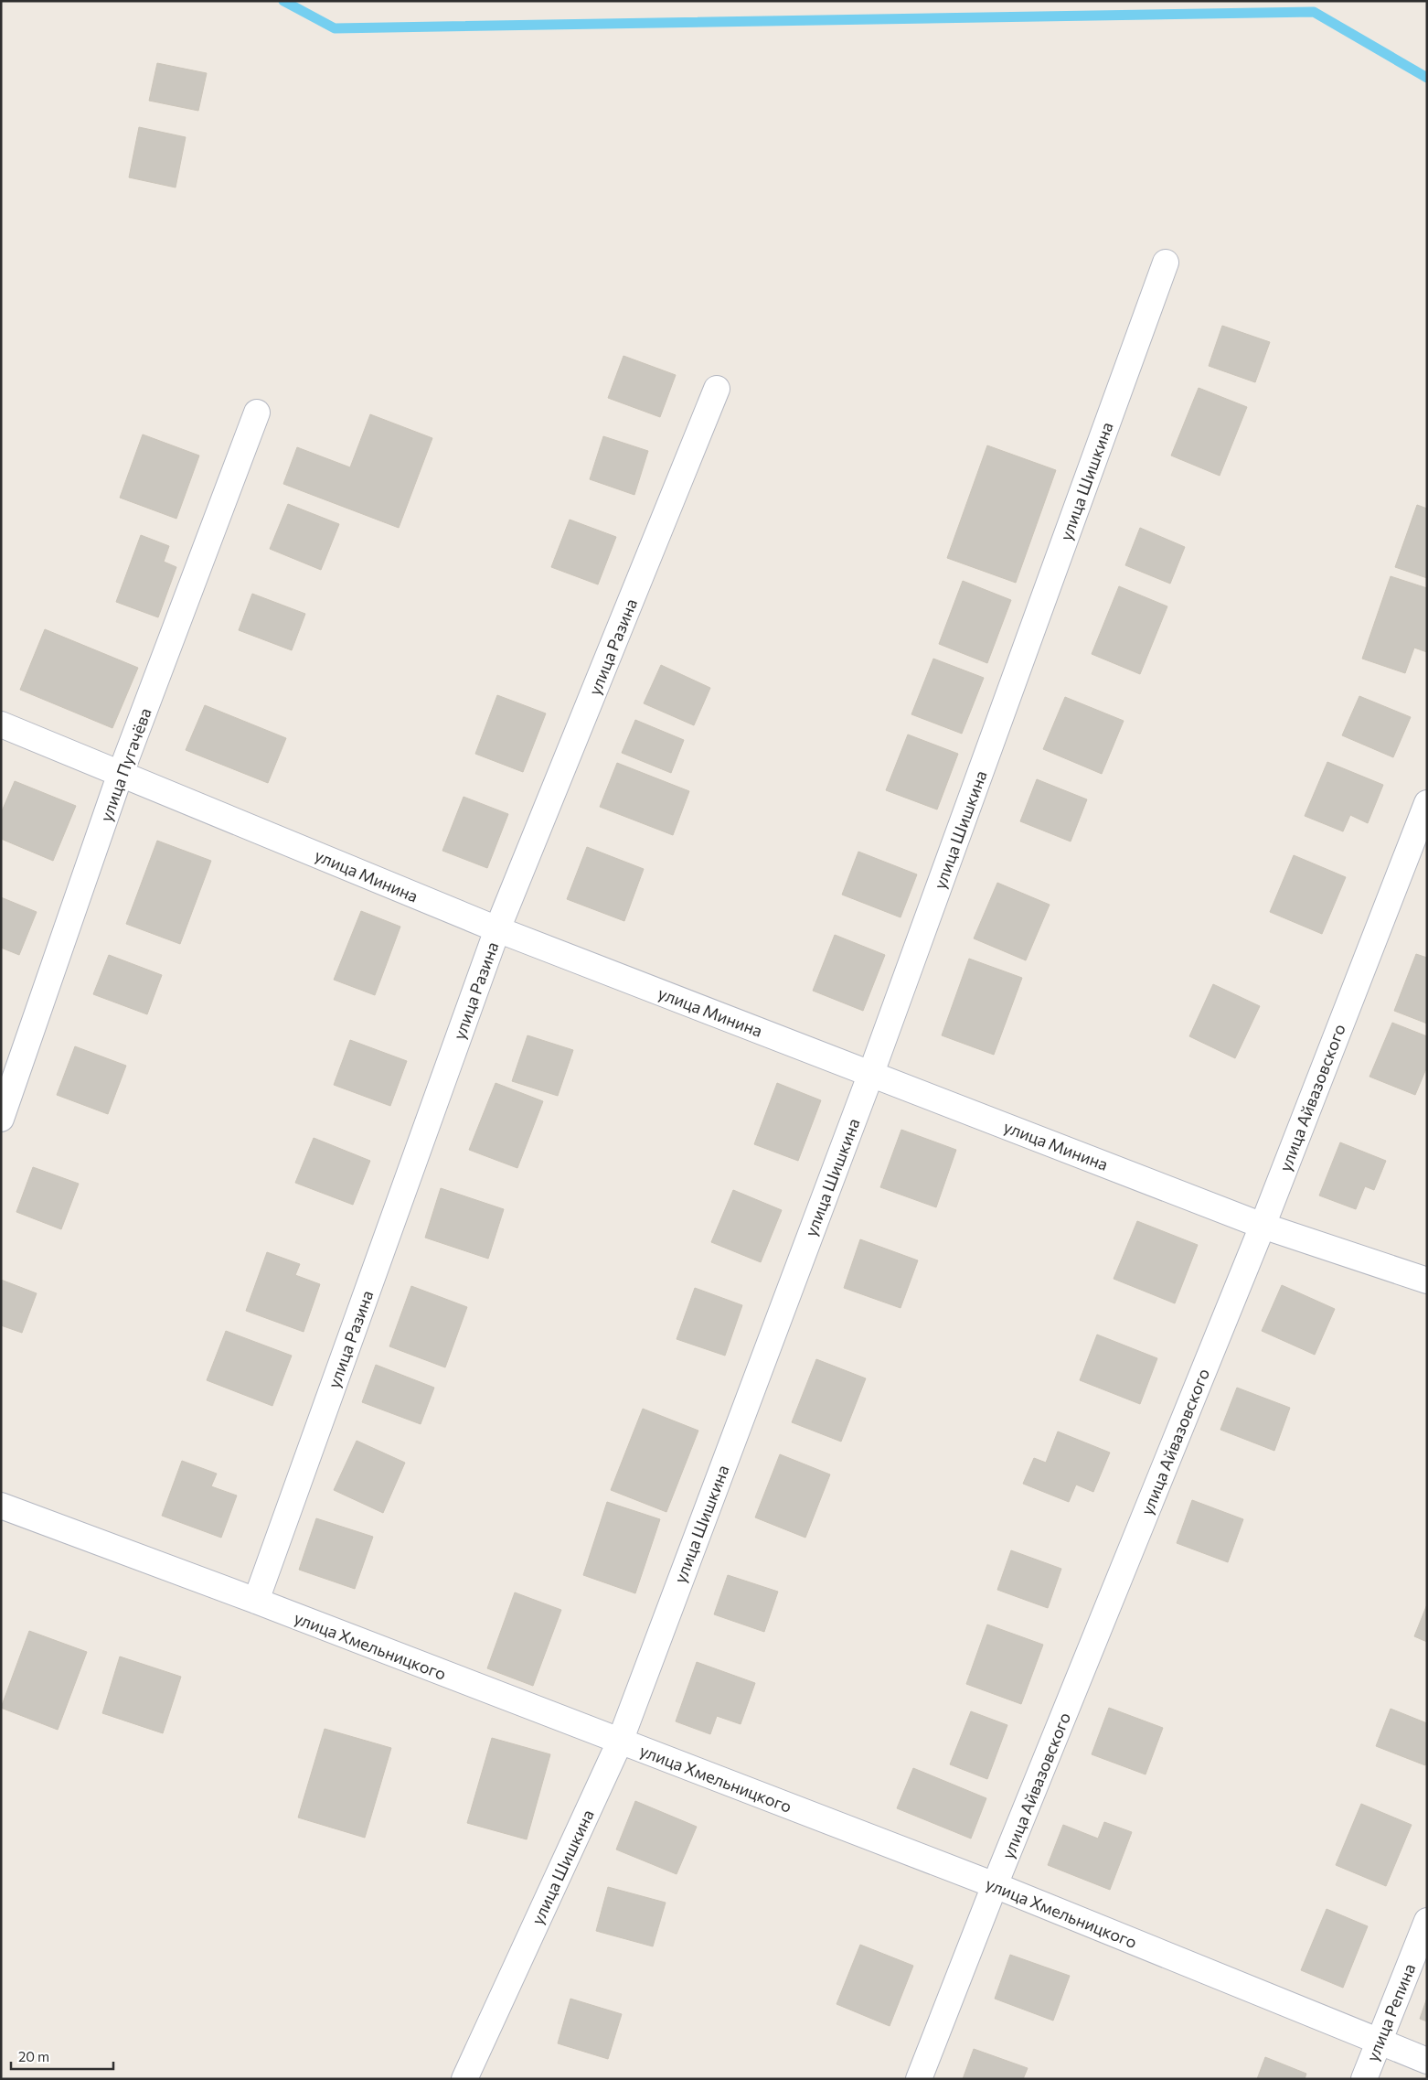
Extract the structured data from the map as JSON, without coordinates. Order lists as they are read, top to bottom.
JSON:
{
  "streets": {
    "street": [
      "улица Шишкина",
      "улица Разина",
      "улица Пугачёва",
      "улица Минина",
      "улица Айвазовского",
      "улица Хмельницкого",
      "улица Репина"
    ]
  },
  "crossings": [
    ["улица Шишкина", "улица Минина"],
    ["улица Шишкина", "улица Хмельницкого"],
    ["улица Разина", "улица Минина"],
    ["улица Разина", "улица Хмельницкого"],
    ["улица Пугачёва", "улица Минина"],
    ["улица Минина", "улица Айвазовского"],
    ["улица Айвазовского", "улица Хмельницкого"],
    ["улица Хмельницкого", "улица Репина"]
  ],
  "scale_bar": "20 m"
}
